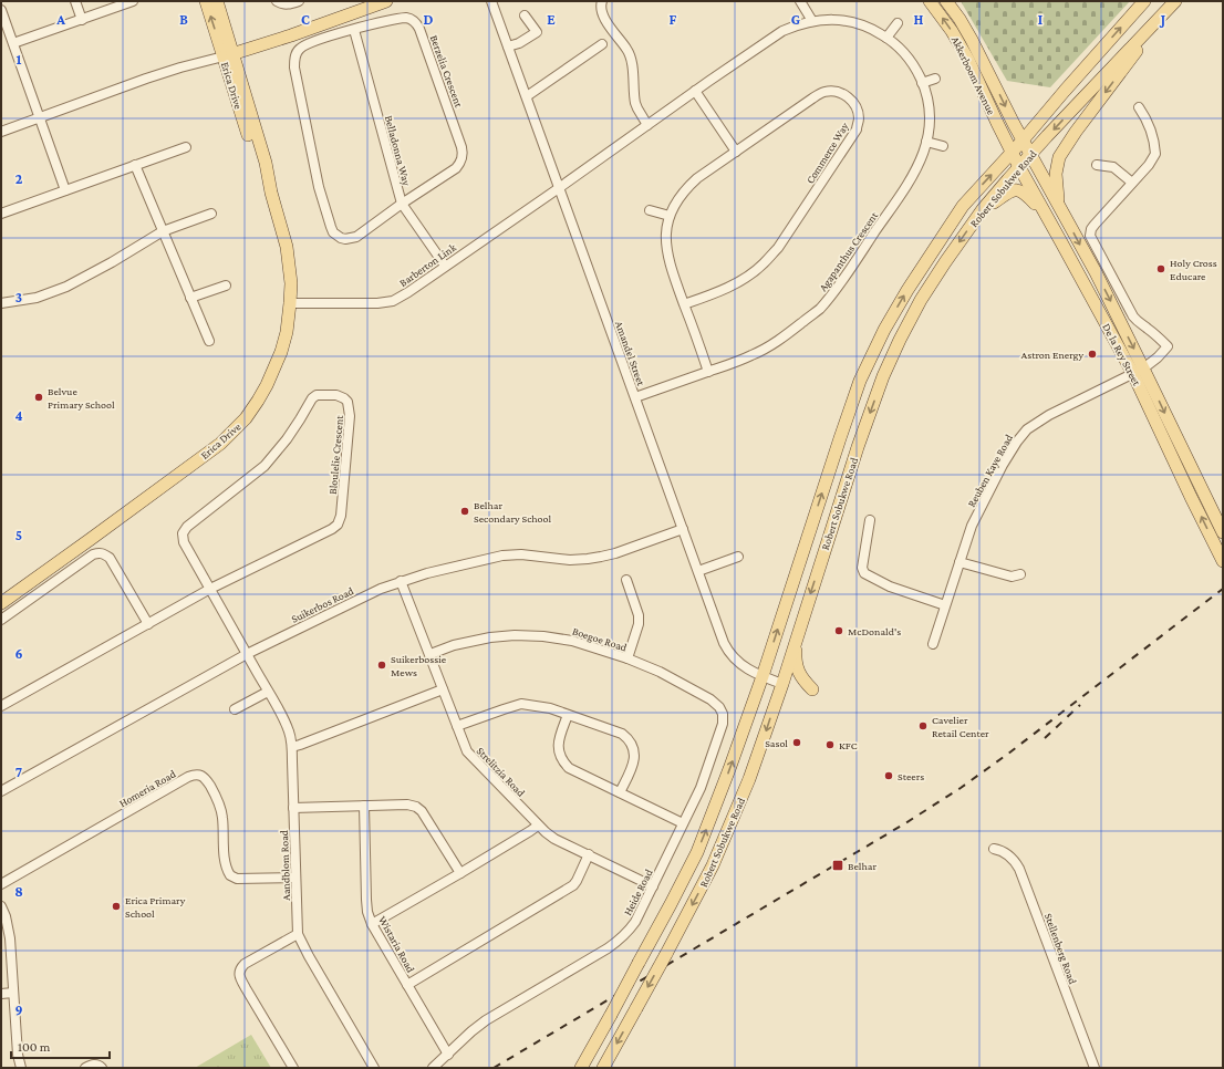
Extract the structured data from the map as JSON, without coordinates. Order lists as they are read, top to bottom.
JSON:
{
  "streets": {
    "main road": [
      "Akkerboom Avenue",
      "Erica Drive",
      "Robert Sobukwe Road",
      "De la Rey Street"
    ],
    "street": [
      "Berzelia Crescent",
      "Belladonna Way",
      "Commerce Way",
      "Agapanthus Crescent",
      "Barberton Link",
      "Amandel Street",
      "Bloulelie Crescent",
      "Reuben Kaye Road",
      "Suikerbos Road",
      "Boegoe Road",
      "Strelitzia Road",
      "Homeria Road",
      "Aandblom Road",
      "Heide Road",
      "Wistaria Road",
      "Stellenberg Road"
    ]
  },
  "crossings": [
    ["Berzelia Crescent", "Belladonna Way"],
    ["Akkerboom Avenue", "Robert Sobukwe Road"],
    ["Akkerboom Avenue", "De la Rey Street"],
    ["Erica Drive", "Barberton Link"],
    ["Belladonna Way", "Barberton Link"],
    ["Commerce Way", "Agapanthus Crescent"],
    ["Robert Sobukwe Road", "Amandel Street"],
    ["Robert Sobukwe Road", "De la Rey Street"],
    ["Agapanthus Crescent", "Barberton Link"],
    ["Agapanthus Crescent", "Amandel Street"],
    ["Barberton Link", "Amandel Street"],
    ["Amandel Street", "Suikerbos Road"],
    ["De la Rey Street", "Reuben Kaye Road"],
    ["Bloulelie Crescent", "Suikerbos Road"],
    ["Bloulelie Crescent", "Aandblom Road"],
    ["Suikerbos Road", "Strelitzia Road"],
    ["Suikerbos Road", "Aandblom Road"],
    ["Boegoe Road", "Strelitzia Road"],
    ["Boegoe Road", "Heide Road"],
    ["Strelitzia Road", "Heide Road"],
    ["Homeria Road", "Aandblom Road"],
    ["Heide Road", "Wistaria Road"]
  ],
  "places": {
    "other": [
      "Holy Cross Educare",
      "Astron Energy",
      "Belvue Primary School",
      "Belhar Secondary School",
      "McDonald's",
      "Suikerbossie Mews",
      "Cavelier Retail Center",
      "Sasol",
      "KFC",
      "Steers",
      "Erica Primary School"
    ],
    "transit": ["Belhar"]
  },
  "scale_bar": "100 m",
  "grid": {
    "columns": [
      "A",
      "B",
      "C",
      "D",
      "E",
      "F",
      "G",
      "H",
      "I",
      "J"
    ],
    "rows": [
      "1",
      "2",
      "3",
      "4",
      "5",
      "6",
      "7",
      "8",
      "9"
    ]
  }
}
